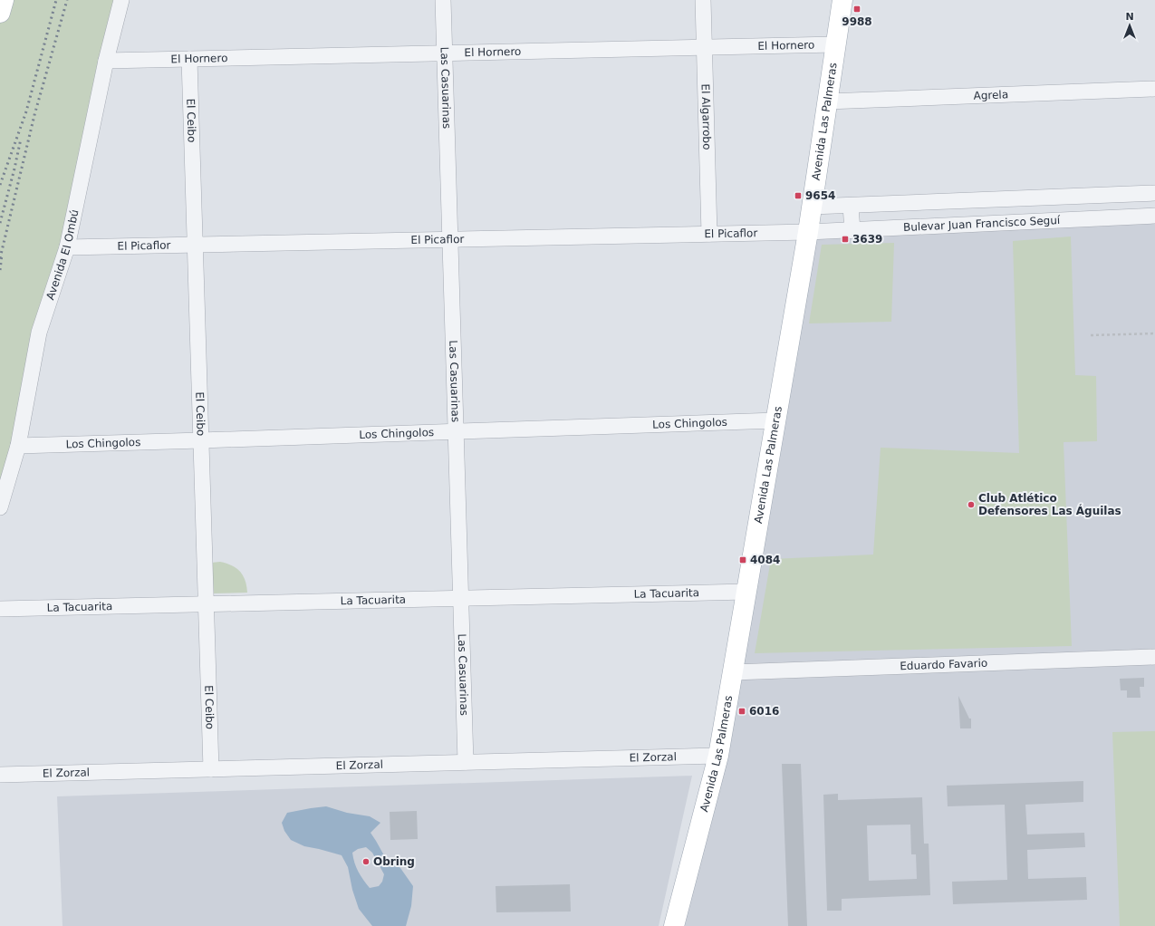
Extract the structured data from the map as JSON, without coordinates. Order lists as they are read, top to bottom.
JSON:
{
  "streets": {
    "main road": ["Avenida Las Palmeras"],
    "street": [
      "El Hornero",
      "Las Casuarinas",
      "Agrela",
      "El Algarrobo",
      "El Ceibo",
      "Bulevar Juan Francisco Seguí",
      "El Picaflor",
      "Avenida El Ombú",
      "Los Chingolos",
      "La Tacuarita",
      "Eduardo Favario",
      "El Zorzal"
    ]
  },
  "crossings": [
    ["El Hornero", "Las Casuarinas"],
    ["El Hornero", "El Algarrobo"],
    ["El Hornero", "El Ceibo"],
    ["El Hornero", "Avenida Las Palmeras"],
    ["El Hornero", "Avenida El Ombú"],
    ["Las Casuarinas", "El Picaflor"],
    ["Las Casuarinas", "Los Chingolos"],
    ["Las Casuarinas", "La Tacuarita"],
    ["Las Casuarinas", "El Zorzal"],
    ["Agrela", "Avenida Las Palmeras"],
    ["El Algarrobo", "El Picaflor"],
    ["El Ceibo", "El Picaflor"],
    ["El Ceibo", "Los Chingolos"],
    ["El Ceibo", "La Tacuarita"],
    ["El Ceibo", "El Zorzal"],
    ["Avenida Las Palmeras", "Bulevar Juan Francisco Seguí"],
    ["Avenida Las Palmeras", "El Picaflor"],
    ["Avenida Las Palmeras", "Los Chingolos"],
    ["Avenida Las Palmeras", "La Tacuarita"],
    ["Avenida Las Palmeras", "Eduardo Favario"],
    ["Avenida Las Palmeras", "El Zorzal"],
    ["Bulevar Juan Francisco Seguí", "El Picaflor"],
    ["El Picaflor", "Avenida El Ombú"],
    ["Avenida El Ombú", "Los Chingolos"]
  ],
  "places": {
    "transit": [
      "9988",
      "9654",
      "3639",
      "4084",
      "6016"
    ],
    "other": ["Club Atlético Defensores Las Águilas", "Obring"]
  },
  "north": "top"
}
